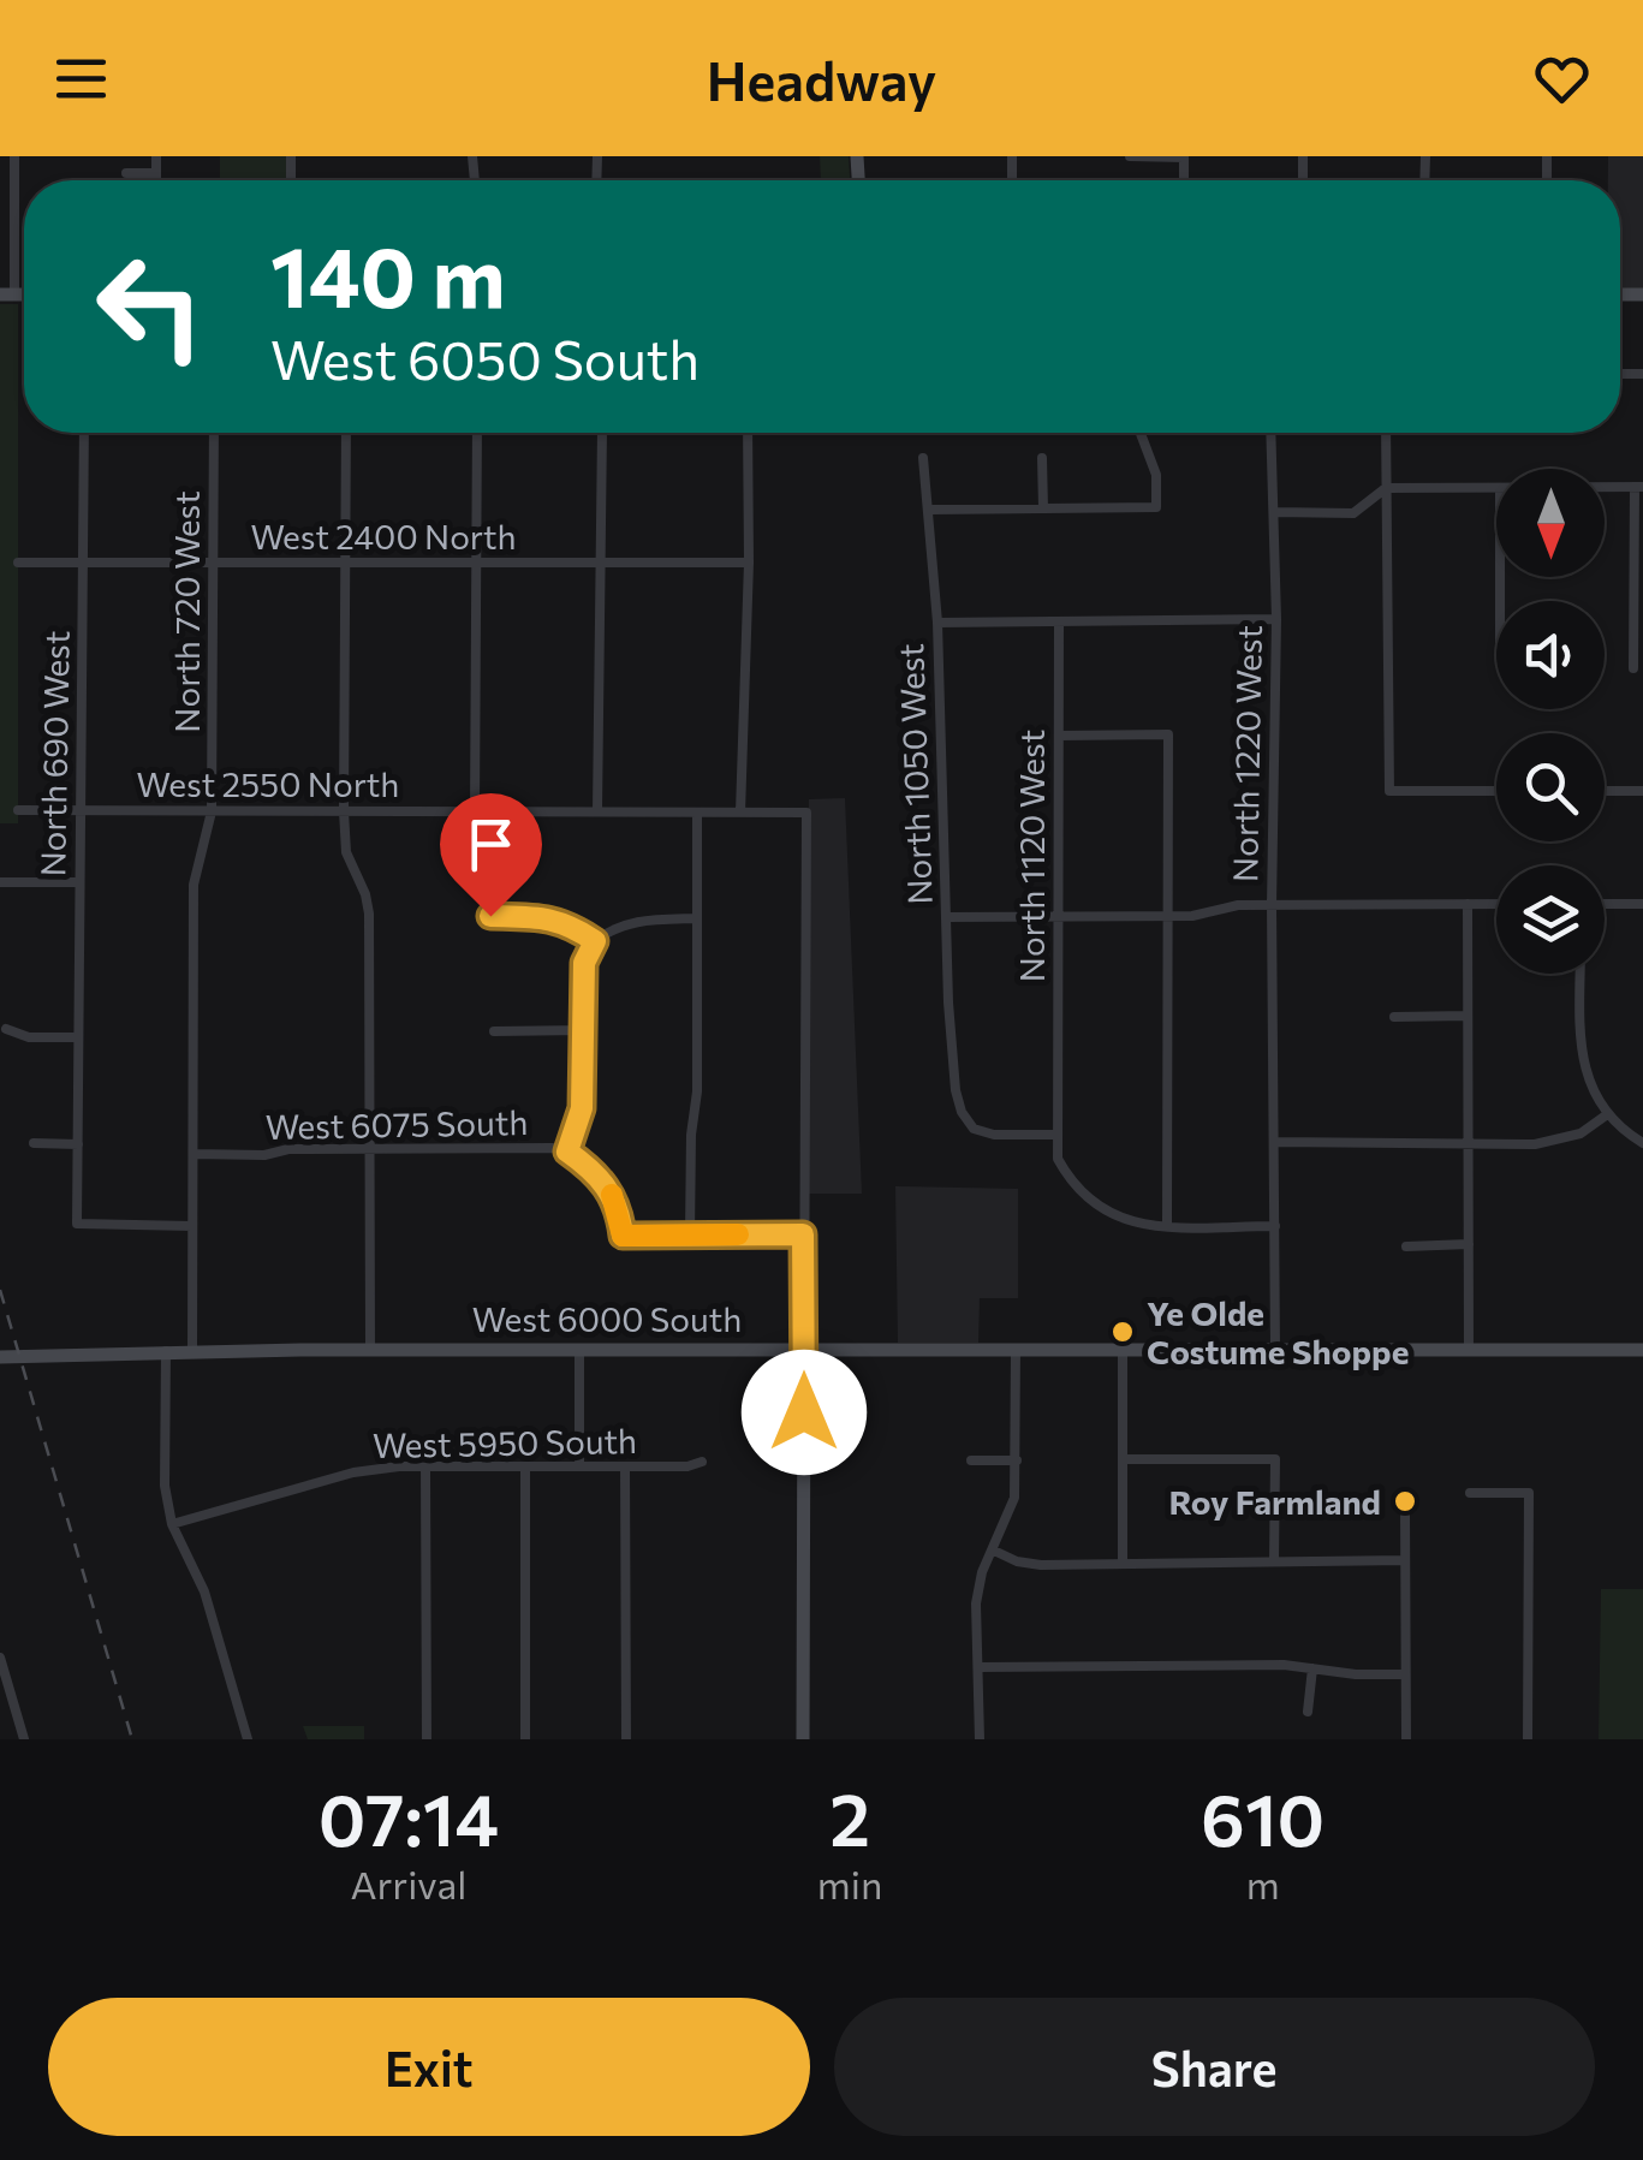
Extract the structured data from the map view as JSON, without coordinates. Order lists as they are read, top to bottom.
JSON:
{
  "streets": {
    "street": [
      "West 2400 North",
      "North 720 West",
      "North 690 West",
      "North 1220 West",
      "North 1050 West",
      "West 2550 North",
      "North 1120 West",
      "West 6075 South",
      "West 6000 South",
      "West 5950 South"
    ]
  },
  "crossings": [
    ["West 2400 North", "North 720 West"],
    ["West 2400 North", "North 690 West"],
    ["North 720 West", "North 690 West"],
    ["North 720 West", "West 2550 North"],
    ["North 720 West", "West 6075 South"],
    ["North 720 West", "West 6000 South"],
    ["North 690 West", "West 2550 North"],
    ["North 1220 West", "West 6000 South"],
    ["North 1050 West", "North 1120 West"]
  ],
  "places": ["Ye Olde Costume Shoppe", "Roy Farmland"],
  "north": "bottom",
  "page": {
    "header": "Headway",
    "turn": ["140 m", "West 6050 South"],
    "eta": [
      "07:14",
      "Arrival",
      "2",
      "min",
      "610",
      "m"
    ],
    "buttons": ["Exit", "Share"]
  }
}
